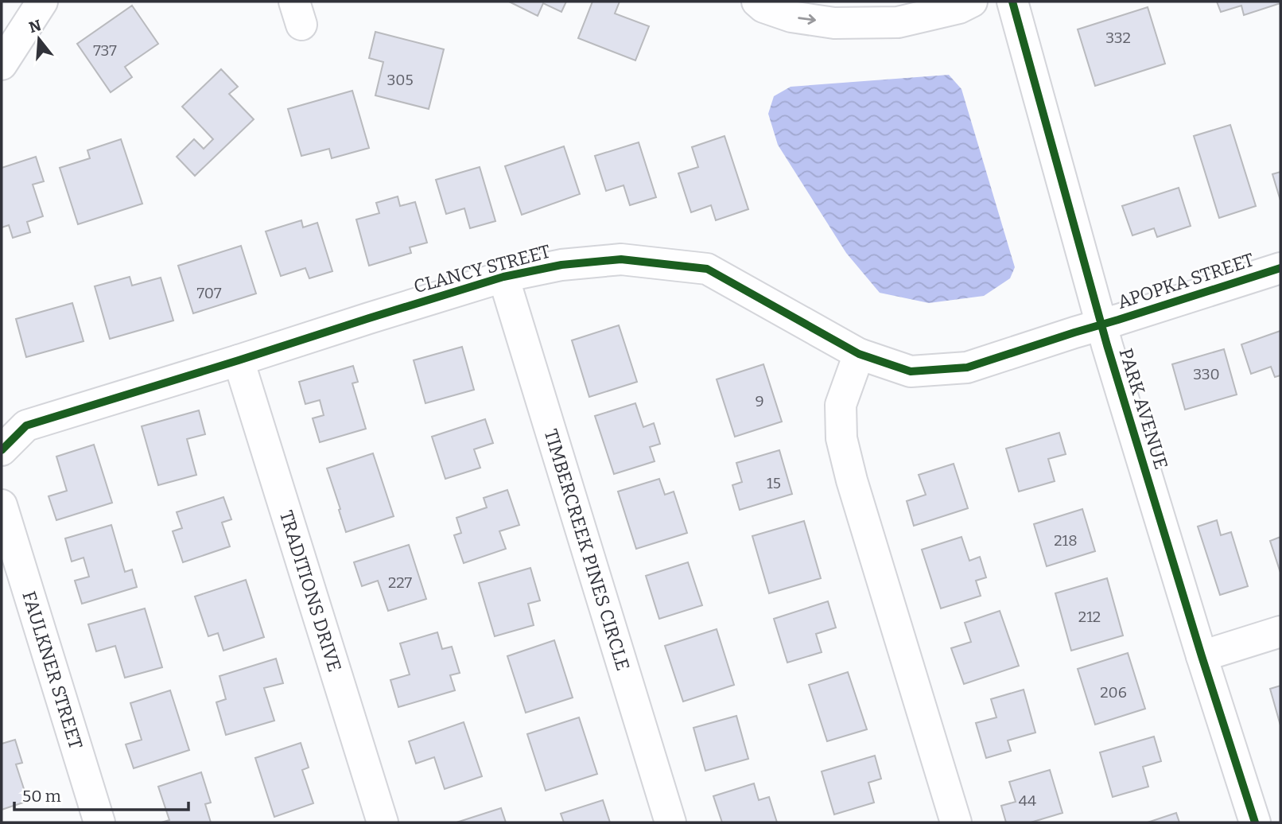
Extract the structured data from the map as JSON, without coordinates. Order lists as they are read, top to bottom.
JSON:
{
  "streets": {
    "street": [
      "CLANCY STREET",
      "APOPKA STREET",
      "PARK AVENUE",
      "TIMBERCREEK PINES CIRCLE",
      "TRADITIONS DRIVE",
      "FAULKNER STREET"
    ]
  },
  "crossings": [
    ["CLANCY STREET", "APOPKA STREET"],
    ["CLANCY STREET", "PARK AVENUE"],
    ["CLANCY STREET", "TIMBERCREEK PINES CIRCLE"],
    ["CLANCY STREET", "TRADITIONS DRIVE"],
    ["APOPKA STREET", "PARK AVENUE"]
  ],
  "house_numbers": [
    "332",
    "737",
    "305",
    "707",
    "330",
    "9",
    "15",
    "218",
    "227",
    "212",
    "206",
    "44"
  ],
  "scale_bar": "50 m",
  "north": "top"
}
